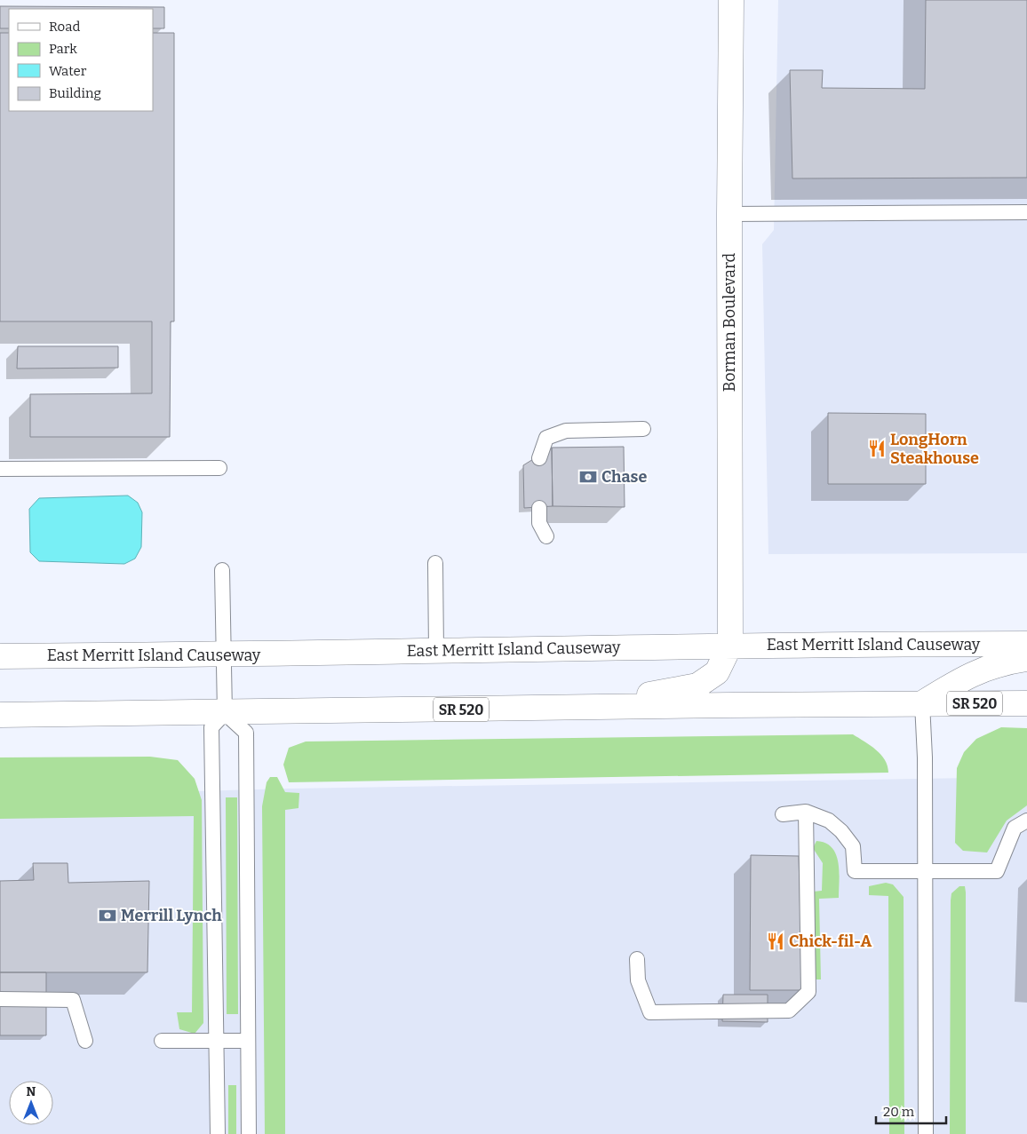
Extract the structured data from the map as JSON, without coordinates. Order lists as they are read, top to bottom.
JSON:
{
  "streets": {
    "main road": ["Borman Boulevard", "East Merritt Island Causeway", "SR 520"]
  },
  "crossings": [
    ["Borman Boulevard", "East Merritt Island Causeway"]
  ],
  "places": {
    "restaurant": ["LongHorn Steakhouse", "Chick-fil-A"],
    "bank": ["Chase", "Merrill Lynch"]
  },
  "legend": [
    "Road",
    "Park",
    "Water",
    "Building"
  ],
  "scale_bar": "20 m",
  "north": "top"
}
